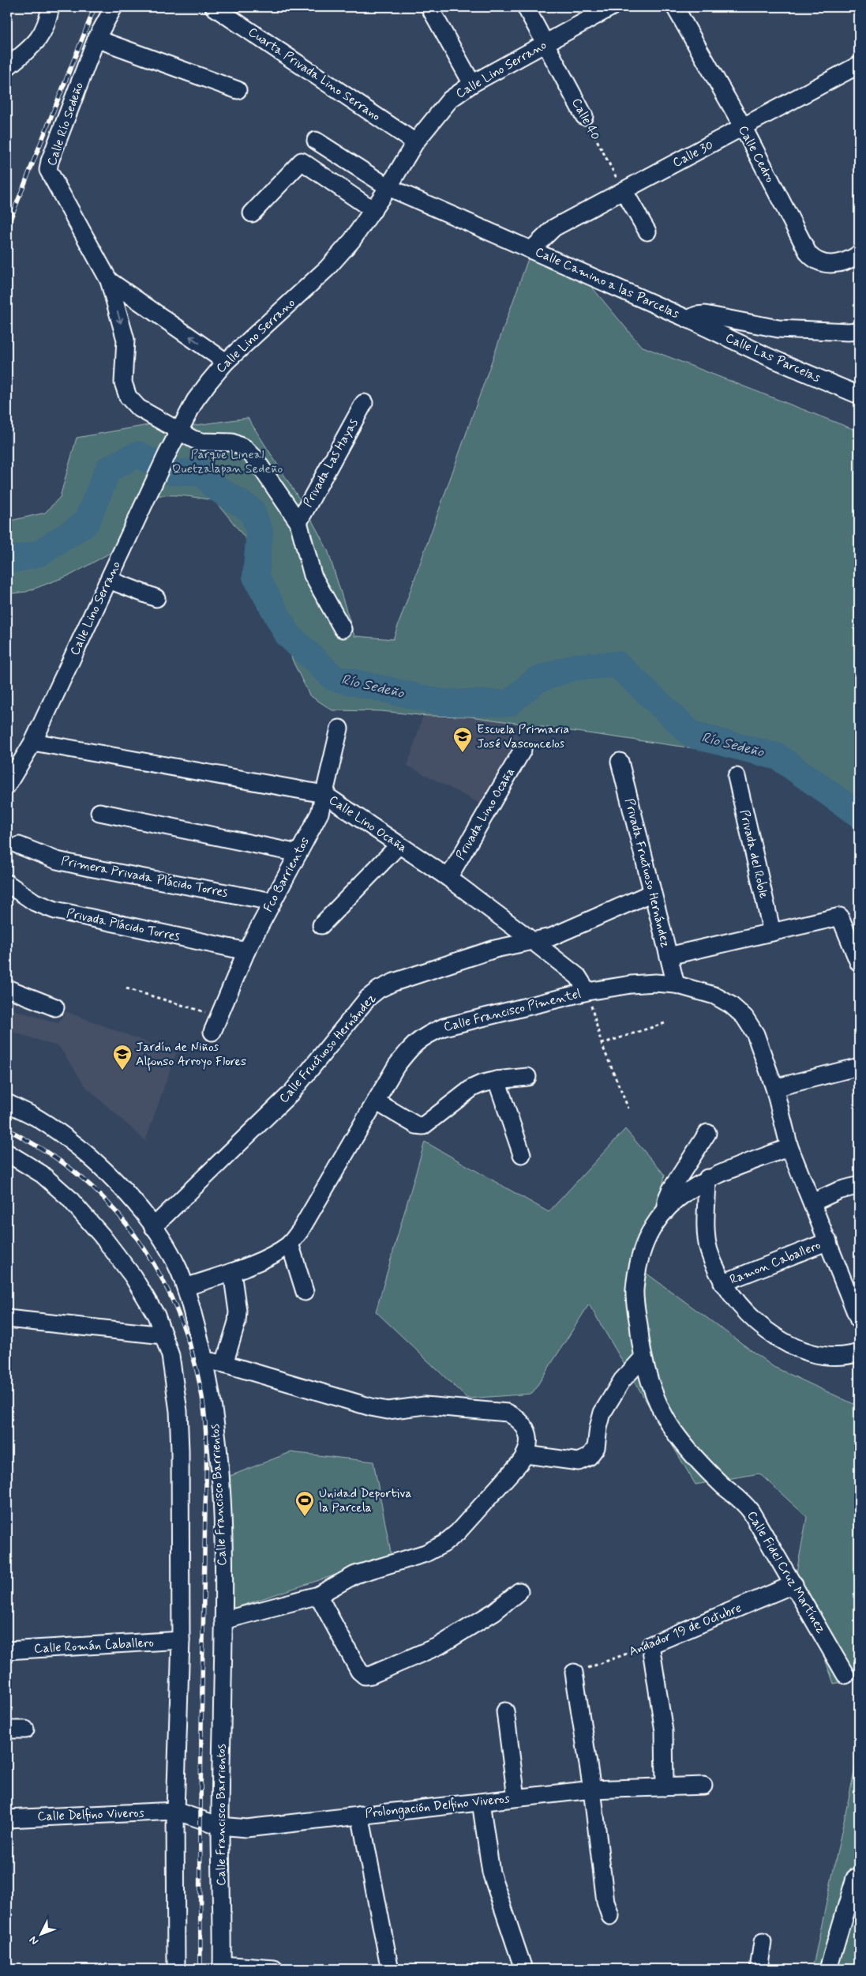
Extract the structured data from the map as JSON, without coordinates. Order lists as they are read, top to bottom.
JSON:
{
  "streets": {
    "street": [
      "Calle Lino Serrano",
      "Cuarta Privada Lino Serrano",
      "Calle 40",
      "Calle Río Sedeño",
      "Calle 30",
      "Calle Cedro",
      "Calle Camino a las Parcelas",
      "Calle Las Parcelas",
      "Privada Las Hayas",
      "Privada Lino Ocaña",
      "Calle Lino Ocaña",
      "Privada del Roble",
      "Privada Fructuoso Hernández",
      "Fco Barrientos",
      "Primera Privada Plácido Torres",
      "Privada Plácido Torres",
      "Calle Francisco Pimentel",
      "Calle Fructuoso Hernández",
      "Ramon Caballero",
      "Calle Francisco Barrientos",
      "Calle Fidel Cruz Martínez",
      "Andador 19 de Octubre",
      "Calle Román Caballero",
      "Prolongación Delfino Viveros",
      "Calle Delfino Viveros"
    ]
  },
  "crossings": [
    ["Calle Lino Serrano", "Cuarta Privada Lino Serrano"],
    ["Calle Lino Serrano", "Calle 40"],
    ["Calle Lino Serrano", "Calle Camino a las Parcelas"],
    ["Calle Lino Serrano", "Privada Las Hayas"],
    ["Calle Lino Serrano", "Calle Lino Ocaña"],
    ["Calle 40", "Calle 30"],
    ["Calle Río Sedeño", "Privada Las Hayas"],
    ["Calle 30", "Calle Cedro"],
    ["Calle 30", "Calle Camino a las Parcelas"],
    ["Calle Camino a las Parcelas", "Calle Las Parcelas"],
    ["Privada Lino Ocaña", "Calle Lino Ocaña"],
    ["Calle Lino Ocaña", "Fco Barrientos"],
    ["Calle Lino Ocaña", "Calle Francisco Pimentel"],
    ["Calle Lino Ocaña", "Calle Fructuoso Hernández"],
    ["Privada Fructuoso Hernández", "Calle Francisco Pimentel"],
    ["Privada Fructuoso Hernández", "Calle Fructuoso Hernández"],
    ["Fco Barrientos", "Primera Privada Plácido Torres"],
    ["Fco Barrientos", "Privada Plácido Torres"],
    ["Calle Francisco Pimentel", "Ramon Caballero"],
    ["Calle Francisco Pimentel", "Calle Francisco Barrientos"],
    ["Calle Fructuoso Hernández", "Calle Francisco Barrientos"],
    ["Calle Francisco Barrientos", "Prolongación Delfino Viveros"],
    ["Calle Fidel Cruz Martínez", "Andador 19 de Octubre"],
    ["Prolongación Delfino Viveros", "Calle Delfino Viveros"]
  ],
  "water": ["Río Sedeño"],
  "parks": ["Parque Lineal Quetzalapan Sedeño"],
  "places": {
    "school or university": ["Escuela Primaria José Vasconcelos", "Jardín de Niños Alfonso Arroyo Flores"],
    "sports": ["Unidad Deportiva la Parcela"]
  },
  "north": "bottom left"
}
